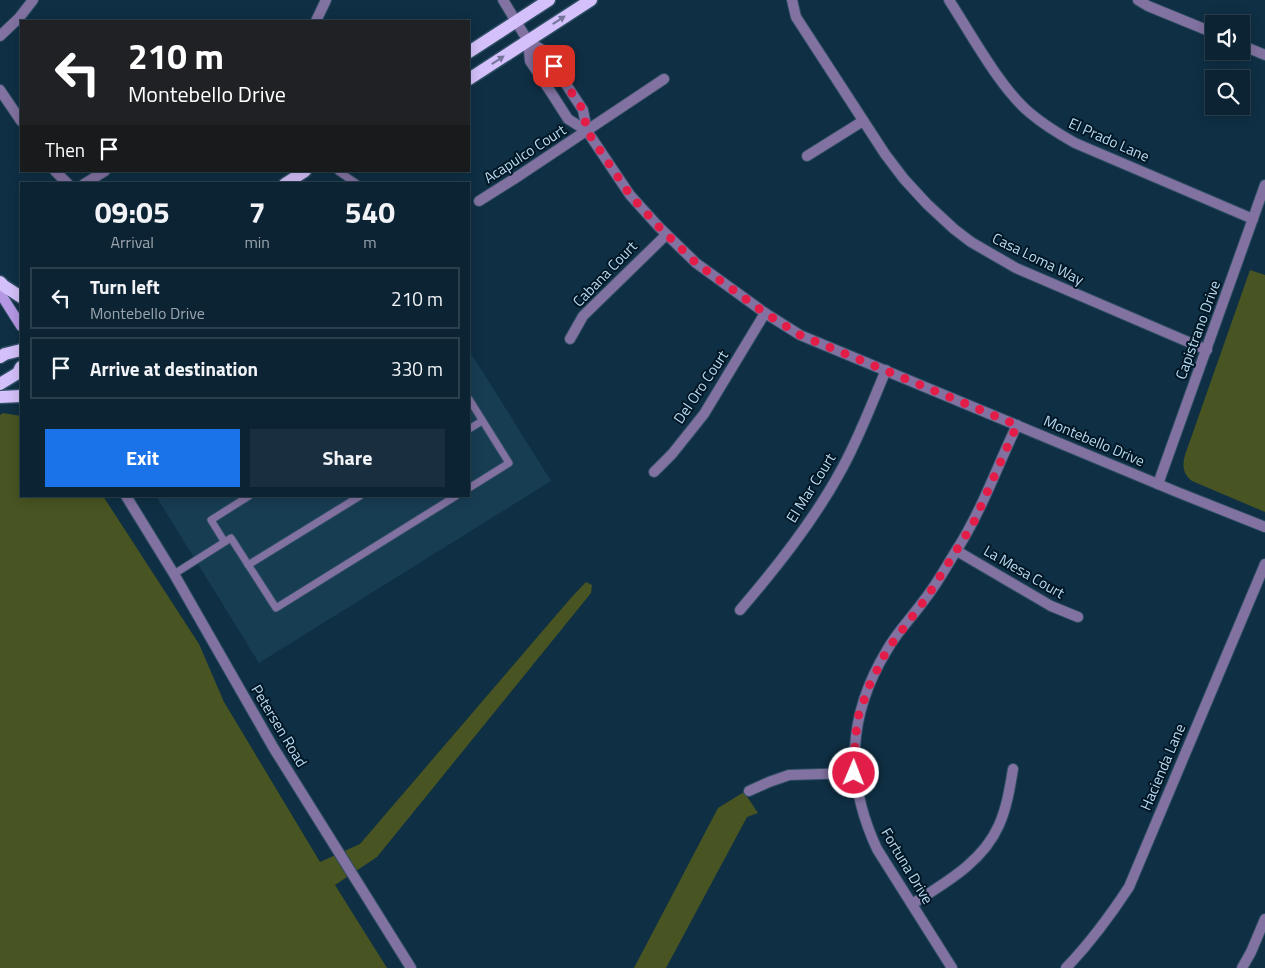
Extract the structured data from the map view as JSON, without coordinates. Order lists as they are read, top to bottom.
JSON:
{
  "streets": {
    "street": [
      "El Prado Lane",
      "Acapulco Court",
      "Casa Loma Way",
      "Cabana Court",
      "Capistrano Drive",
      "Del Oro Court",
      "Montebello Drive",
      "El Mar Court",
      "La Mesa Court",
      "Petersen Road",
      "Hacienda Lane",
      "Fortuna Drive"
    ]
  },
  "crossings": [
    ["El Prado Lane", "Capistrano Drive"],
    ["Acapulco Court", "Montebello Drive"],
    ["Casa Loma Way", "Capistrano Drive"],
    ["Cabana Court", "Montebello Drive"],
    ["Capistrano Drive", "Montebello Drive"],
    ["Del Oro Court", "Montebello Drive"],
    ["Montebello Drive", "El Mar Court"],
    ["Montebello Drive", "Fortuna Drive"],
    ["La Mesa Court", "Fortuna Drive"]
  ],
  "page": {
    "turn": ["210 m", "Montebello Drive"],
    "then": "Then",
    "eta": [
      "09:05",
      "Arrival",
      "7",
      "min",
      "540",
      "m"
    ],
    "list": [
      {
        "name": "Turn left",
        "note": "Montebello Drive",
        "value": "210 m"
      },
      {
        "name": "Arrive at destination",
        "value": "330 m"
      }
    ],
    "buttons": ["Exit", "Share"]
  }
}
